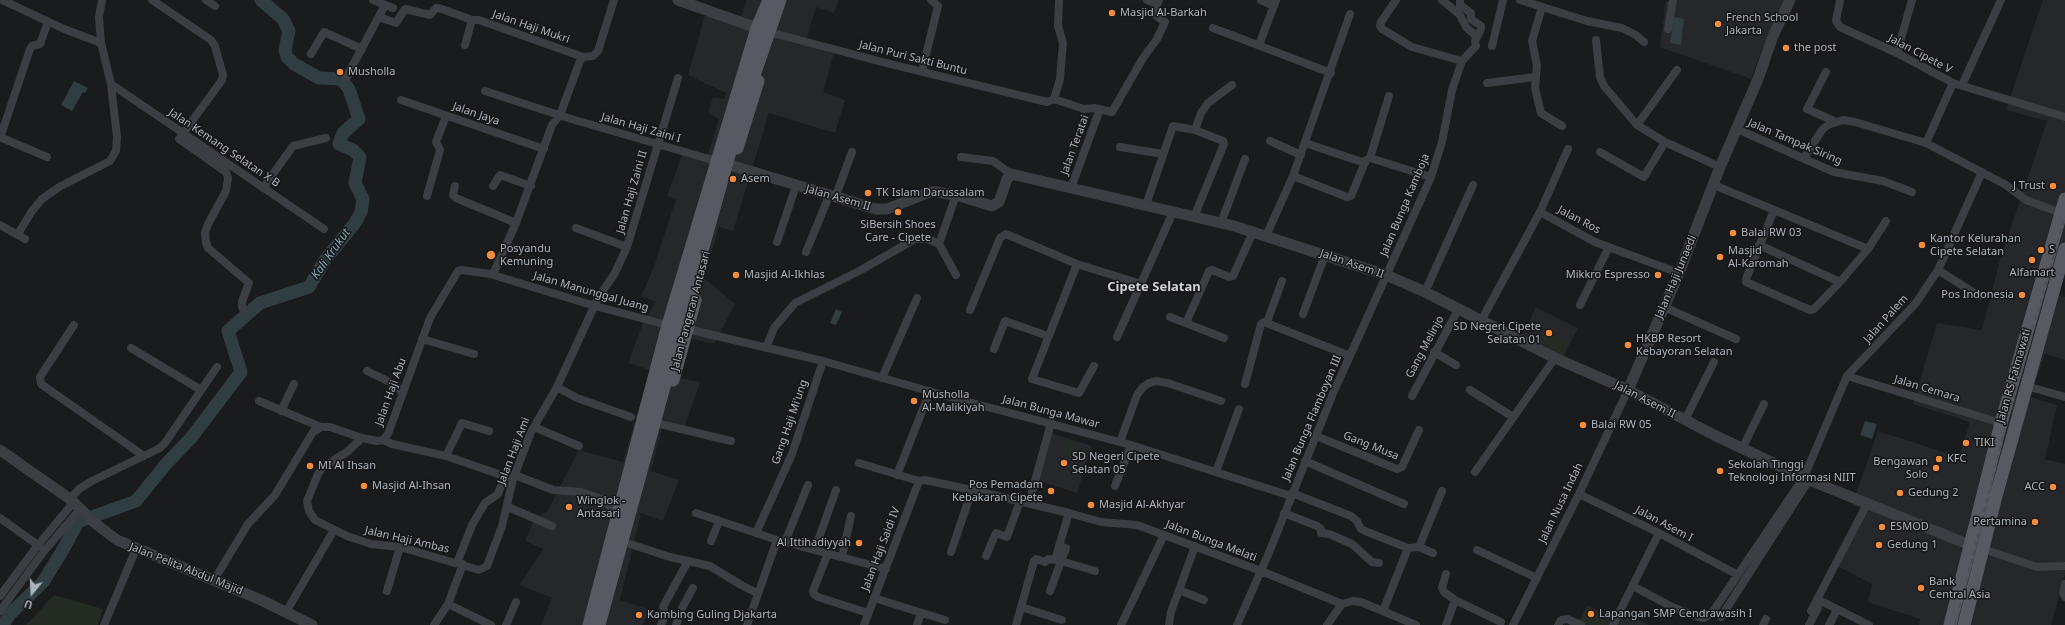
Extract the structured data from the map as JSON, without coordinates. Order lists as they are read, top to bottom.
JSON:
{
  "streets": {
    "main road": ["Jalan Pangeran Antasari", "Jalan RS Fatmawati"],
    "street": [
      "Jalan Haji Mukri",
      "Jalan Cipete V",
      "Jalan Puri Sakti Buntu",
      "Jalan Jaya",
      "Jalan Haji Zaini I",
      "Jalan Tampak Siring",
      "Jalan Teratai",
      "Jalan Kemang Selatan X B",
      "Jalan Haji Zaini II",
      "Jalan Asem II",
      "Jalan Bunga Kamboja",
      "Jalan Ros",
      "Jalan Haji Junaedi",
      "Jalan Manunggal Juang",
      "Jalan Palem",
      "Gang Melinjo",
      "Jalan Cemara",
      "Jalan Haji Abu",
      "Jalan Bunga Mawar",
      "Jalan Bunga Flamboyan III",
      "Gang Haji Mi'ung",
      "Gang Musa",
      "Jalan Haji Ami",
      "Jalan Nusa Indah",
      "Jalan Asem I",
      "Jalan Haji Ambas",
      "Jalan Bunga Melati",
      "Jalan Haji Saidi IV",
      "Jalan Pelita Abdul Majid"
    ]
  },
  "crossings": [
    ["Jalan Puri Sakti Buntu", "Jalan Teratai"],
    ["Jalan Puri Sakti Buntu", "Jalan Pangeran Antasari"],
    ["Jalan Haji Zaini I", "Jalan Haji Zaini II"],
    ["Jalan Haji Zaini I", "Jalan Asem II"],
    ["Jalan Haji Zaini I", "Jalan Pangeran Antasari"],
    ["Jalan Tampak Siring", "Jalan Haji Junaedi"],
    ["Jalan Teratai", "Jalan Asem II"],
    ["Jalan Haji Zaini II", "Jalan Manunggal Juang"],
    ["Jalan Haji Zaini II", "Jalan Haji Ami"],
    ["Jalan Asem II", "Jalan Bunga Kamboja"],
    ["Jalan Asem II", "Jalan Ros"],
    ["Jalan Asem II", "Jalan Haji Junaedi"],
    ["Jalan Asem II", "Jalan Pangeran Antasari"],
    ["Jalan Asem II", "Jalan Palem"],
    ["Jalan Asem II", "Gang Melinjo"],
    ["Jalan Asem II", "Jalan RS Fatmawati"],
    ["Jalan Asem II", "Jalan Bunga Flamboyan III"],
    ["Jalan Asem II", "Jalan Nusa Indah"],
    ["Jalan Bunga Kamboja", "Jalan Bunga Flamboyan III"],
    ["Jalan Ros", "Jalan Haji Junaedi"],
    ["Jalan Haji Junaedi", "Jalan Nusa Indah"],
    ["Jalan Manunggal Juang", "Jalan Pangeran Antasari"],
    ["Jalan Manunggal Juang", "Jalan Haji Abu"],
    ["Jalan Manunggal Juang", "Jalan Bunga Mawar"],
    ["Jalan Manunggal Juang", "Jalan Haji Ami"],
    ["Jalan Pangeran Antasari", "Jalan Bunga Mawar"],
    ["Jalan Palem", "Jalan Cemara"],
    ["Jalan RS Fatmawati", "Jalan Cemara"],
    ["Jalan Haji Abu", "Jalan Haji Ambas"],
    ["Jalan Bunga Mawar", "Jalan Bunga Flamboyan III"],
    ["Jalan Bunga Mawar", "Gang Haji Mi'ung"],
    ["Jalan Bunga Flamboyan III", "Gang Musa"],
    ["Jalan Bunga Flamboyan III", "Jalan Bunga Melati"],
    ["Jalan Haji Ami", "Jalan Haji Ambas"],
    ["Jalan Nusa Indah", "Jalan Asem I"],
    ["Jalan Bunga Melati", "Jalan Haji Saidi IV"]
  ],
  "districts": ["Cipete Selatan"],
  "water": ["Kali Krukut"],
  "places": [
    "Masjid Al-Barkah",
    "French School Jakarta",
    "the post",
    "Musholla",
    "Asem",
    "J Trust",
    "TK Islam Darussalam",
    "SiBersih Shoes Care - Cipete",
    "Balai RW 03",
    "Kantor Kelurahan Cipete Selatan",
    "S",
    "Posyandu Kemuning",
    "Masjid Al-Karomah",
    "Alfamart",
    "Masjid Al-Ikhlas",
    "Mikkro Espresso",
    "Pos Indonesia",
    "SD Negeri Cipete Selatan 01",
    "HKBP Resort Kebayoran Selatan",
    "Musholla Al-Malikiyah",
    "Balai RW 05",
    "TIKI",
    "KFC",
    "SD Negeri Cipete Selatan 05",
    "MI Al Ihsan",
    "Bengawan Solo",
    "Sekolah Tinggi Teknologi Informasi NIIT",
    "Masjid Al-Ihsan",
    "ACC",
    "Pos Pemadam Kebakaran Cipete",
    "Gedung 2",
    "Masjid Al-Akhyar",
    "Winglok - Antasari",
    "Pertamina",
    "ESMOD",
    "Al Ittihadiyyah",
    "Gedung 1",
    "Bank Central Asia",
    "Lapangan SMP Cendrawasih I",
    "Kambing Guling Djakarta"
  ],
  "north": "bottom"
}
